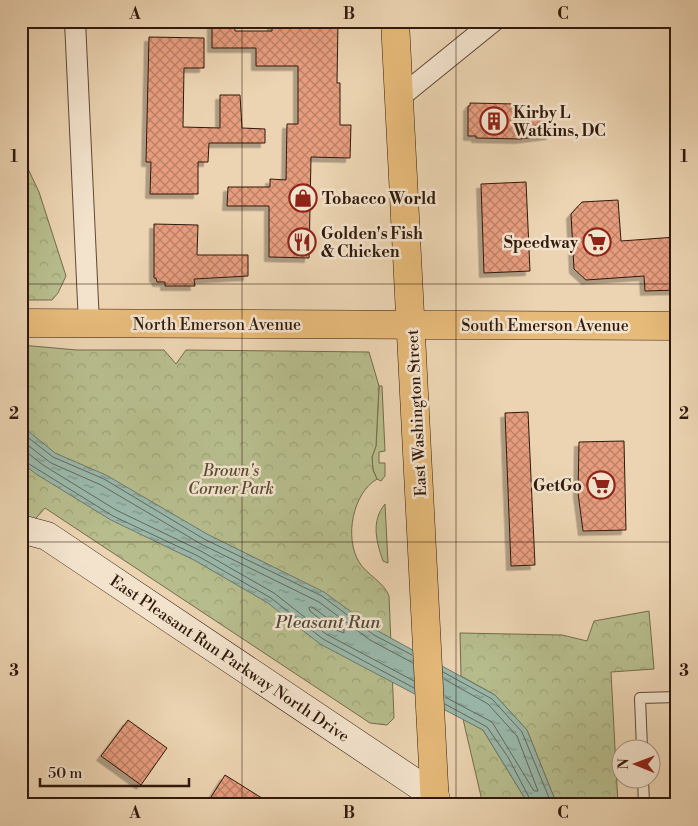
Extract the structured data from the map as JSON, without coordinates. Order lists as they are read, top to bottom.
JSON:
{
  "streets": {
    "main road": ["North Emerson Avenue", "South Emerson Avenue", "East Washington Street"],
    "street": ["East Pleasant Run Parkway North Drive"]
  },
  "crossings": [
    ["North Emerson Avenue", "South Emerson Avenue"],
    ["North Emerson Avenue", "East Washington Street"],
    ["South Emerson Avenue", "East Washington Street"],
    ["East Washington Street", "East Pleasant Run Parkway North Drive"]
  ],
  "water": ["Pleasant Run"],
  "parks": ["Brown's Corner Park"],
  "places": {
    "building": ["Kirby L Watkins, DC"],
    "shop": ["Tobacco World"],
    "restaurant": ["Golden's Fish & Chicken"],
    "supermarket": ["Speedway", "GetGo"]
  },
  "scale_bar": "50 m",
  "north": "left",
  "grid": {
    "columns": ["A", "B", "C"],
    "rows": ["1", "2", "3"]
  }
}
